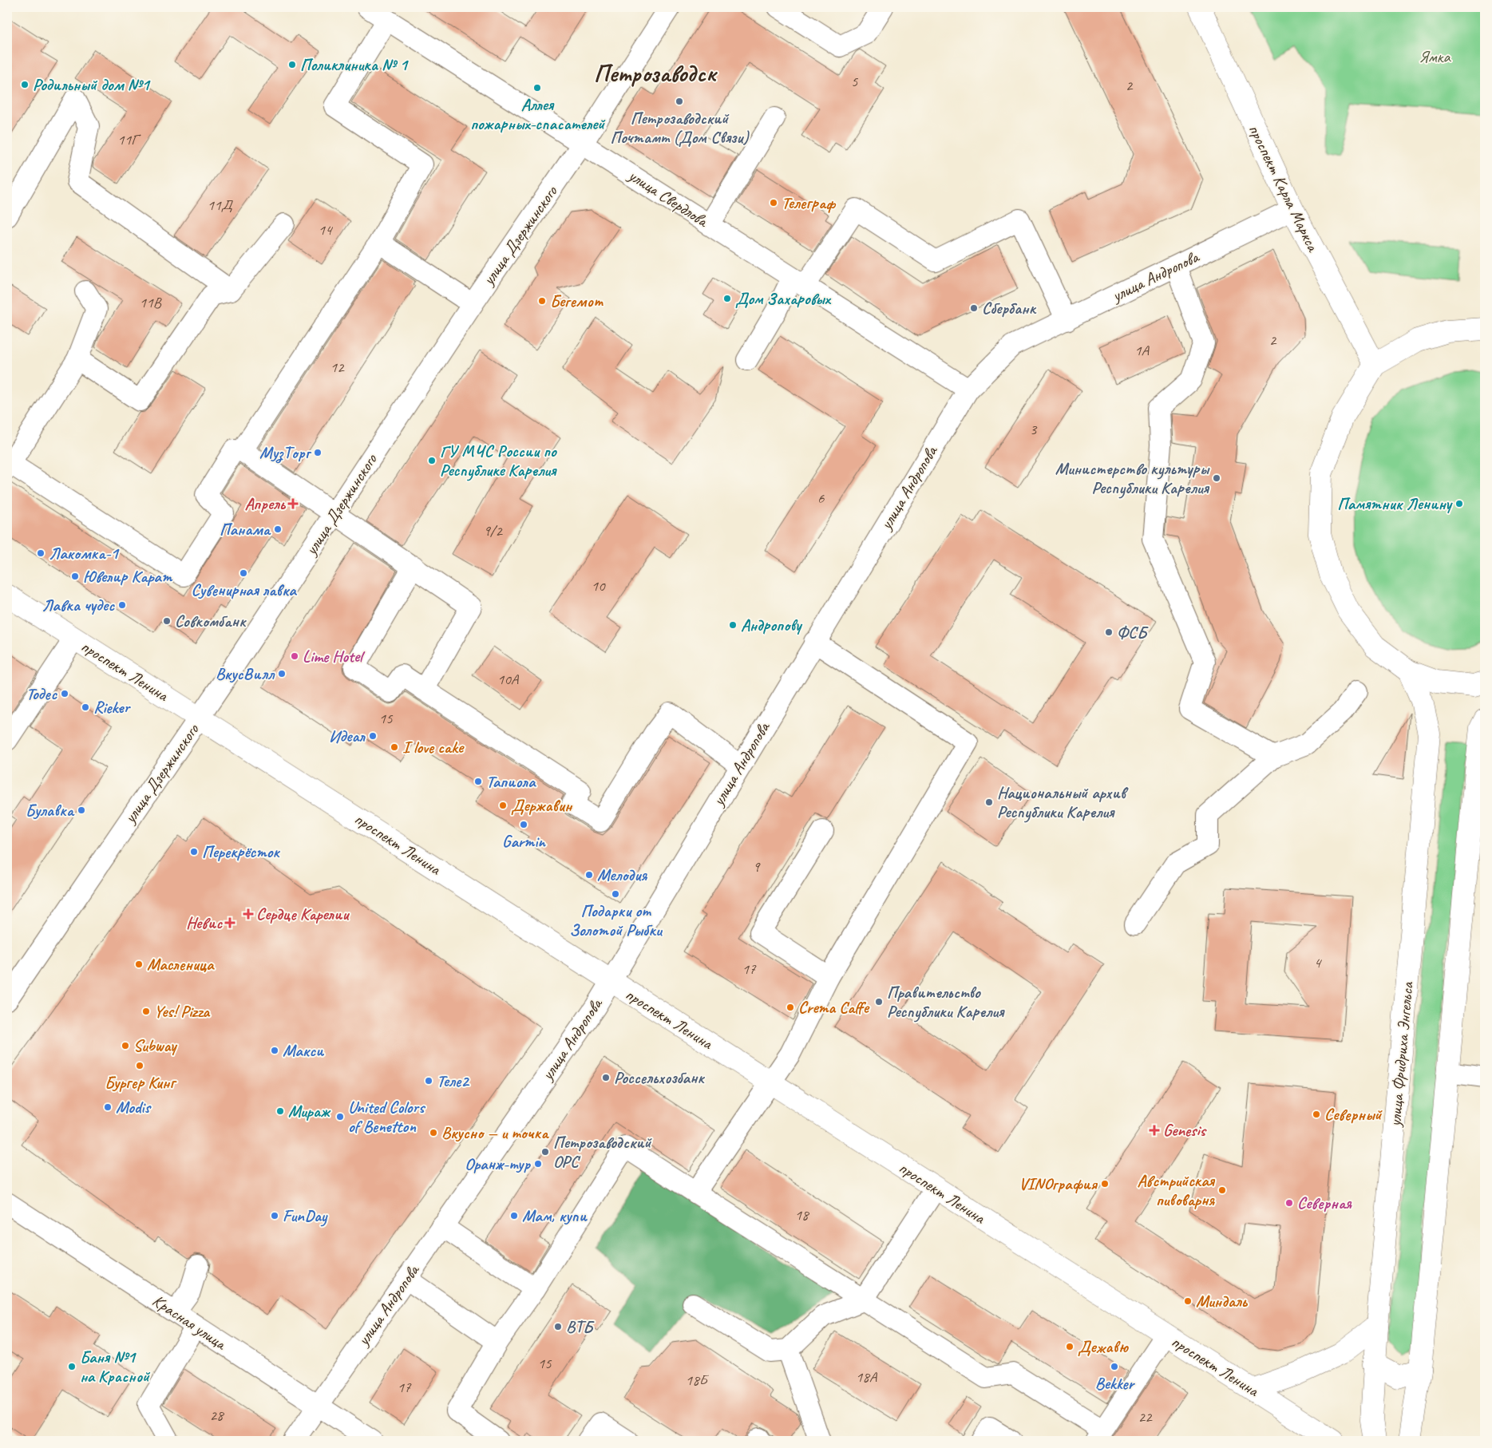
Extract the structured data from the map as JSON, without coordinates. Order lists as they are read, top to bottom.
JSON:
{
  "streets": {
    "main road": ["проспект Карла Маркса", "проспект Ленина", "улица Фридриха Энгельса"],
    "street": [
      "улица Свердлова",
      "улица Дзержинского",
      "улица Андропова",
      "Красная улица"
    ]
  },
  "crossings": [
    ["проспект Карла Маркса", "улица Андропова"],
    ["улица Свердлова", "улица Дзержинского"],
    ["улица Свердлова", "улица Андропова"],
    ["улица Дзержинского", "проспект Ленина"],
    ["улица Андропова", "проспект Ленина"],
    ["улица Андропова", "Красная улица"]
  ],
  "districts": ["Петрозаводск"],
  "parks": ["Ямка"],
  "places": {
    "other": [
      "Поликлиника № 1",
      "Родильный дом №1",
      "Аллея пожарных-спасателей",
      "Петрозаводский Почтамт (Дом Связи)",
      "Телеграф",
      "Дом Захаровых",
      "Бегемот",
      "Сбербанк",
      "МузТорг",
      "ГУ МЧС России по Республике Карелия",
      "Министерство культуры Республики Карелия",
      "Памятник Ленину",
      "Панама",
      "Лакомка-1",
      "Сувенирная лавка",
      "Ювелир Карат",
      "Лавка чудес",
      "Совкомбанк",
      "Андропову",
      "ФСБ",
      "Lime Hotel",
      "ВкусВилл",
      "Тодес",
      "Rieker",
      "Идеал",
      "I love cake",
      "Тапиола",
      "Национальный архив Республики Карелия",
      "Державин",
      "Булавка",
      "Garmin",
      "Перекрёсток",
      "Мелодия",
      "Подарки от Золотой Рыбки",
      "Масленица",
      "Правительство Республики Карелия",
      "Crema Caffe",
      "Yes! Pizza",
      "Subway",
      "Макси",
      "Бургер Кинг",
      "Россельхозбанк",
      "Теле2",
      "Modis",
      "Мираж",
      "Северный",
      "United Colors of Benetton",
      "Вкусно — и точка",
      "Петрозаводский ОРС",
      "Оранж-тур",
      "VINOграфия",
      "Австрийская пивоварня",
      "Северная",
      "FunDay",
      "Мам, купи",
      "Миндаль",
      "ВТБ",
      "Дежавю",
      "Баня №1 на Красной",
      "Bekker"
    ],
    "health": [
      "Апрель",
      "Сердце Карелии",
      "Невис",
      "Genesis"
    ]
  },
  "house_numbers": [
    "5",
    "2",
    "11Г",
    "11Д",
    "14",
    "11В",
    "2",
    "1А",
    "12",
    "3",
    "6",
    "9/2",
    "10",
    "10А",
    "15",
    "9",
    "4",
    "17",
    "18",
    "15",
    "18А",
    "18Б",
    "17",
    "28",
    "22"
  ]
}
